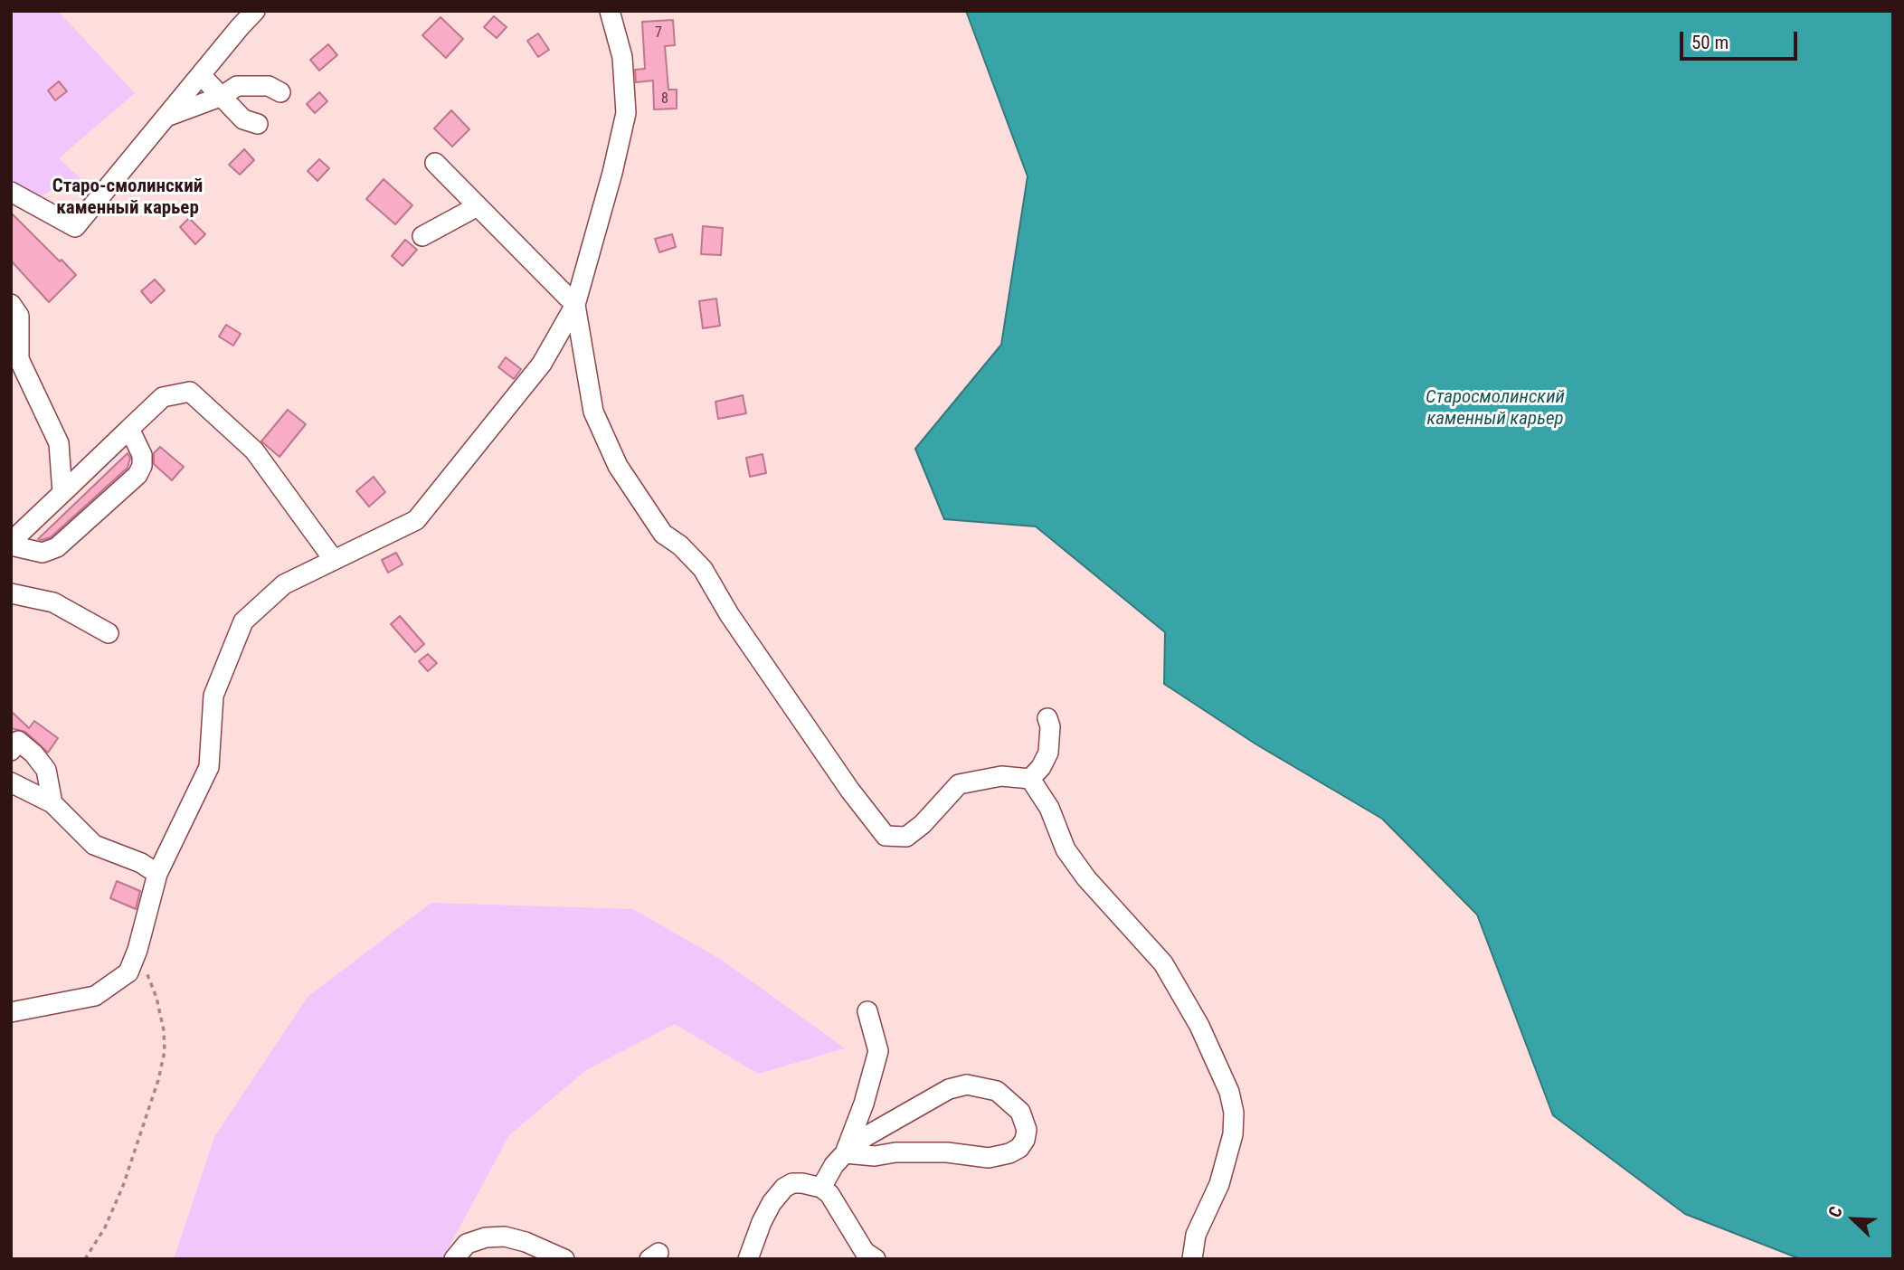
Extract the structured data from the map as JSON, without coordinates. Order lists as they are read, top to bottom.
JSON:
{
  "districts": ["Старо-смолинский каменный карьер"],
  "water": ["Старосмолинский каменный карьер"],
  "house_numbers": ["7", "8"],
  "scale_bar": "50 m",
  "north": "top left"
}
